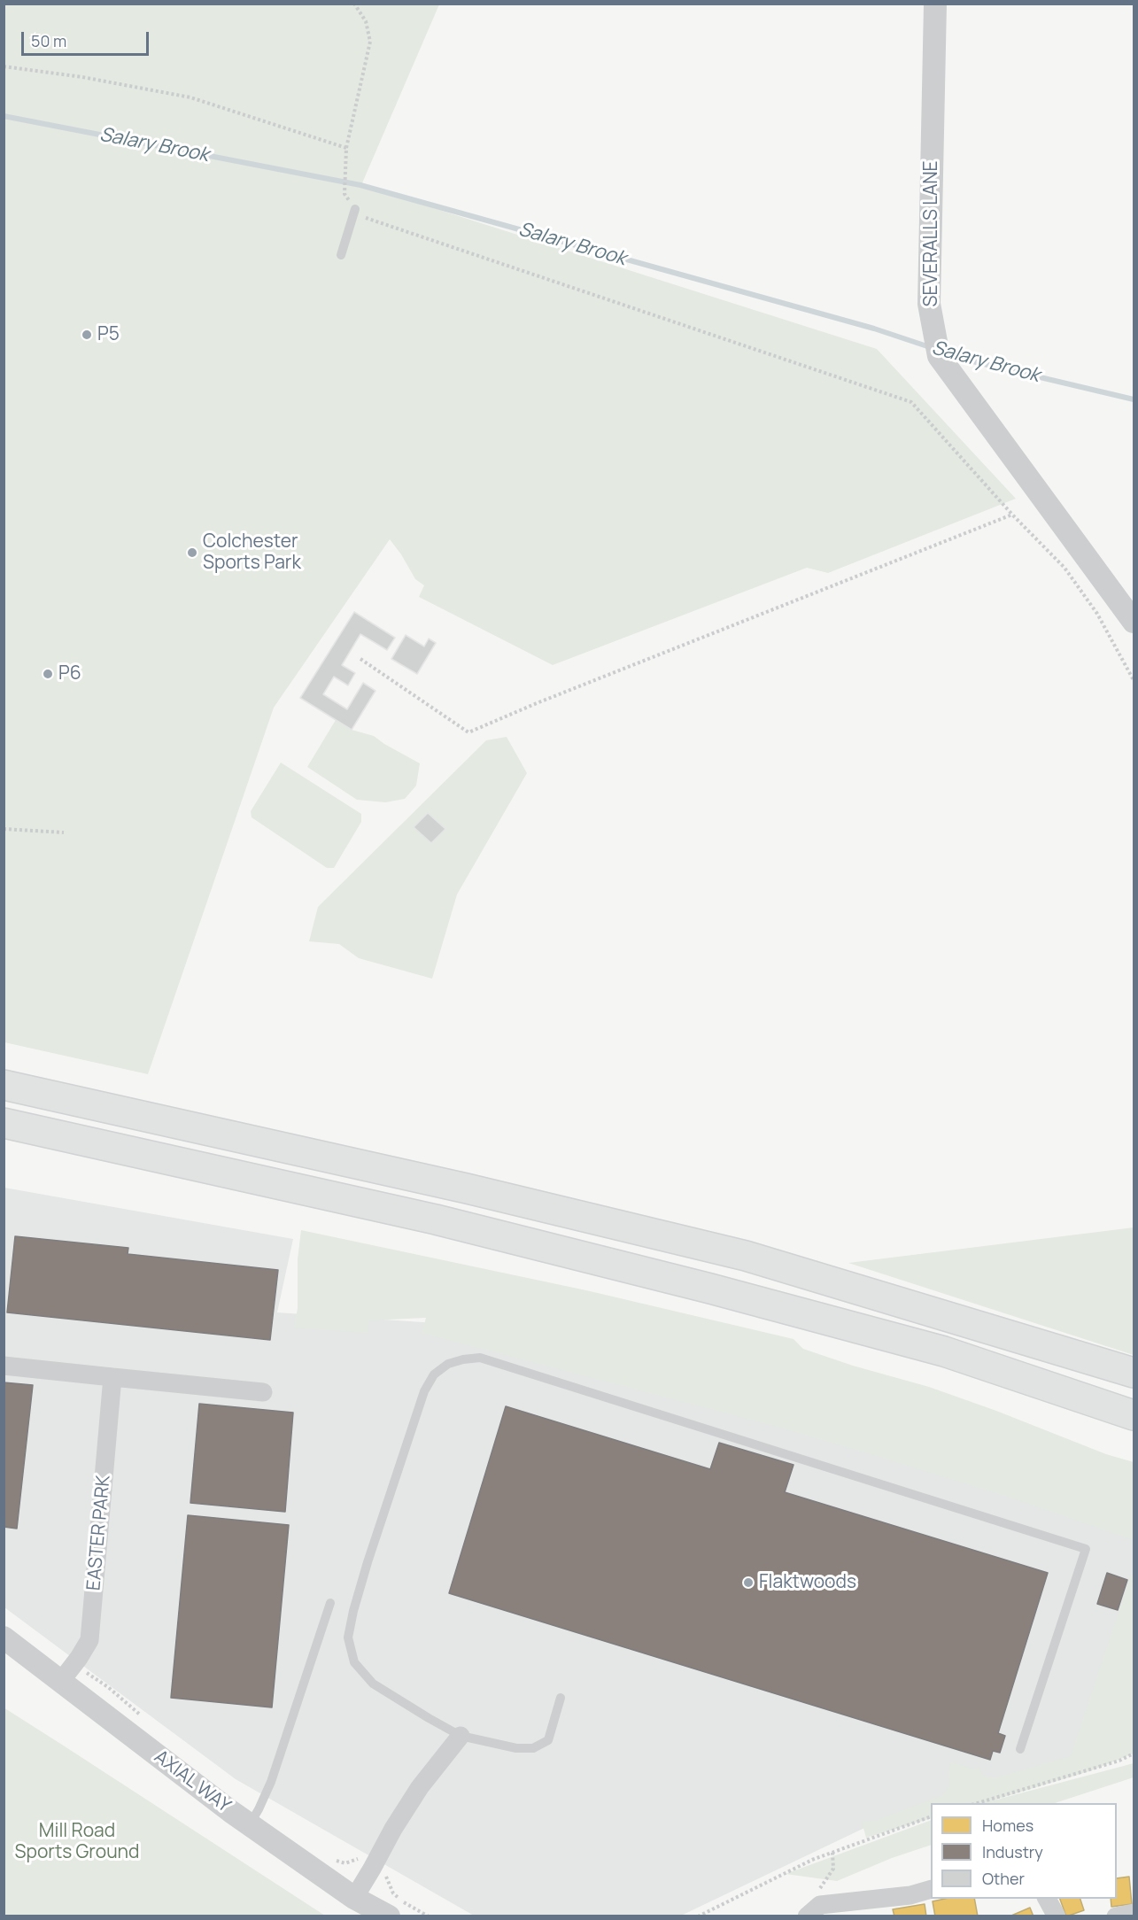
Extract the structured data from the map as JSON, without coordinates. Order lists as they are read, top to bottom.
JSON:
{
  "streets": {
    "street": ["SEVERALLS LANE", "EASTER PARK", "AXIAL WAY"]
  },
  "crossings": [
    ["EASTER PARK", "AXIAL WAY"]
  ],
  "water": ["Salary Brook"],
  "parks": ["Mill Road Sports Ground"],
  "places": [
    "P5",
    "Colchester Sports Park",
    "P6",
    "Flaktwoods"
  ],
  "legend": ["Homes", "Industry", "Other"],
  "scale_bar": "50 m"
}
